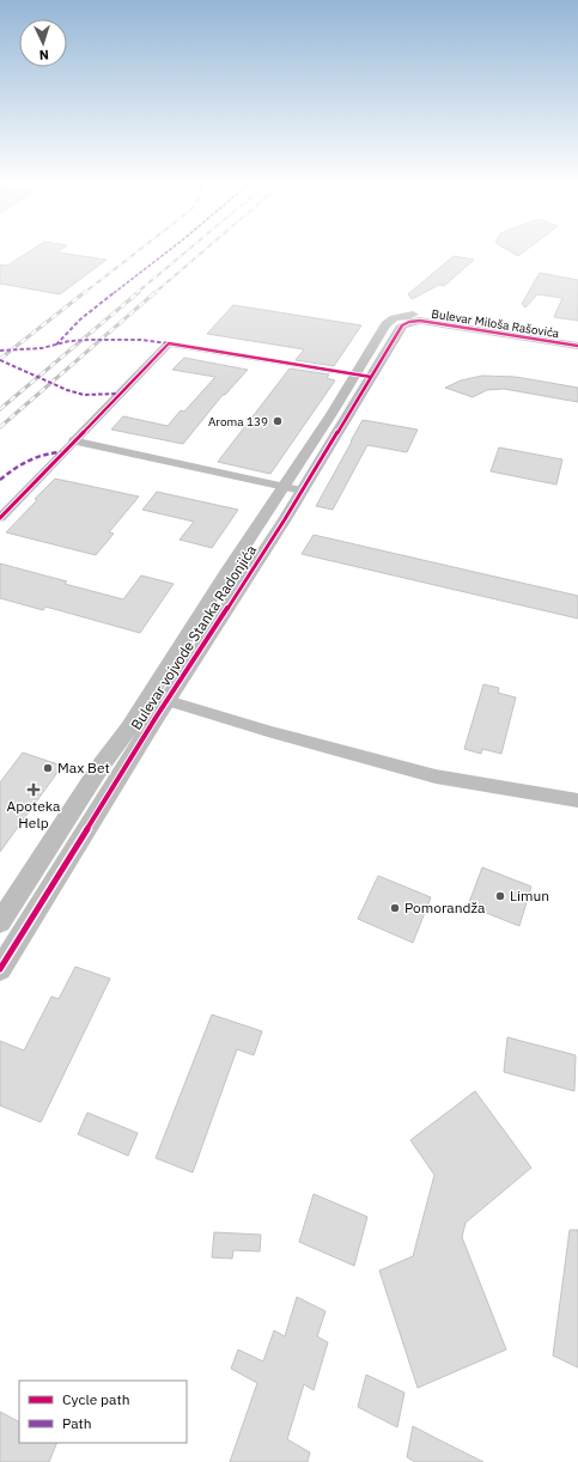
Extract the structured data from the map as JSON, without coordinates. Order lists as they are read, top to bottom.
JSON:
{
  "streets": {
    "street": ["Bulevar Miloša Rašovića", "Bulevar vojvode Stanka Radonjića"]
  },
  "crossings": [
    ["Bulevar Miloša Rašovića", "Bulevar vojvode Stanka Radonjića"]
  ],
  "places": {
    "other": [
      "Aroma 139",
      "Max Bet",
      "Limun",
      "Pomorandža"
    ],
    "health": ["Apoteka Help"]
  },
  "legend": ["Cycle path", "Path"],
  "north": "bottom"
}
